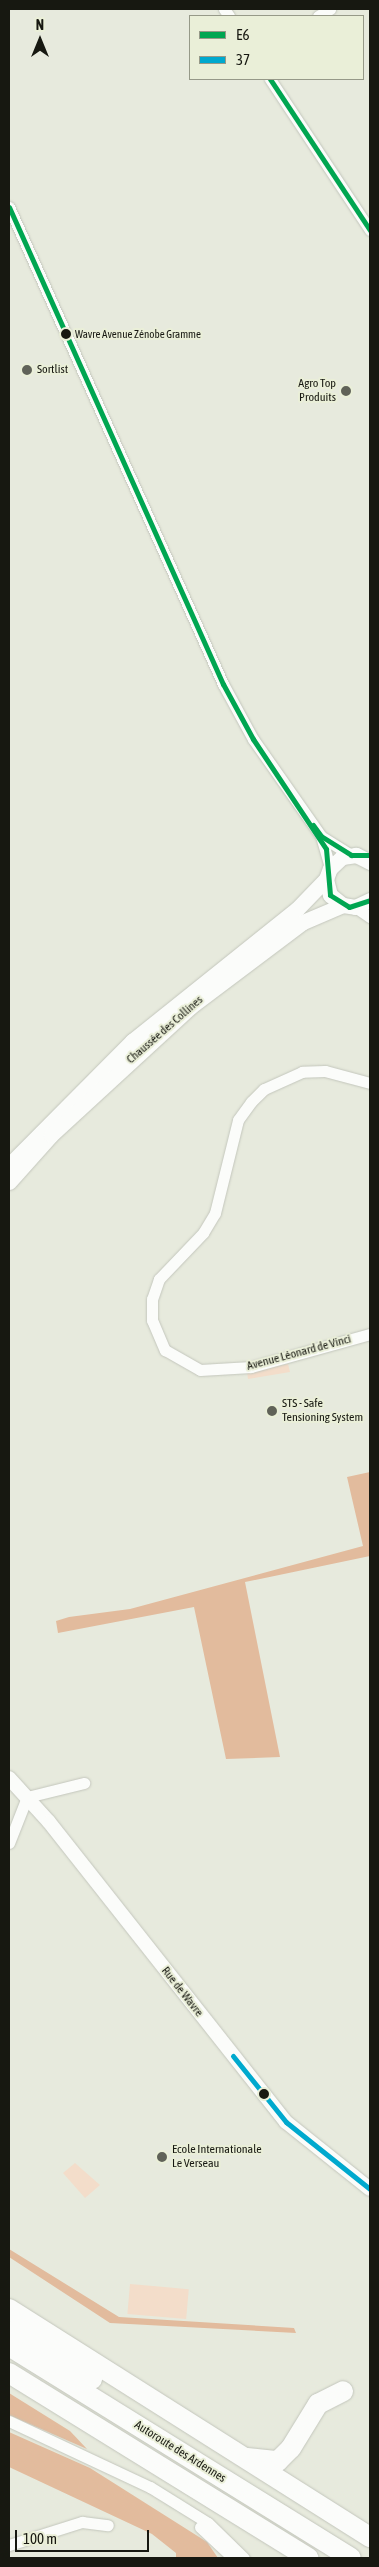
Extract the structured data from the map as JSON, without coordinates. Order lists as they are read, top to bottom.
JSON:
{
  "streets": {
    "highway": ["Autoroute des Ardennes"],
    "main road": ["Chaussée des Collines"],
    "street": ["Avenue Léonard de Vinci", "Rue de Wavre"]
  },
  "places": [
    "Wavre Avenue Zénobe Gramme",
    "Sortlist",
    "Agro Top Produits",
    "STS - Safe Tensioning System",
    "Ecole Internationale Le Verseau"
  ],
  "lines": ["transit line E6", "transit line 37"],
  "legend": ["E6", "37"],
  "scale_bar": "100 m",
  "north": "top"
}
